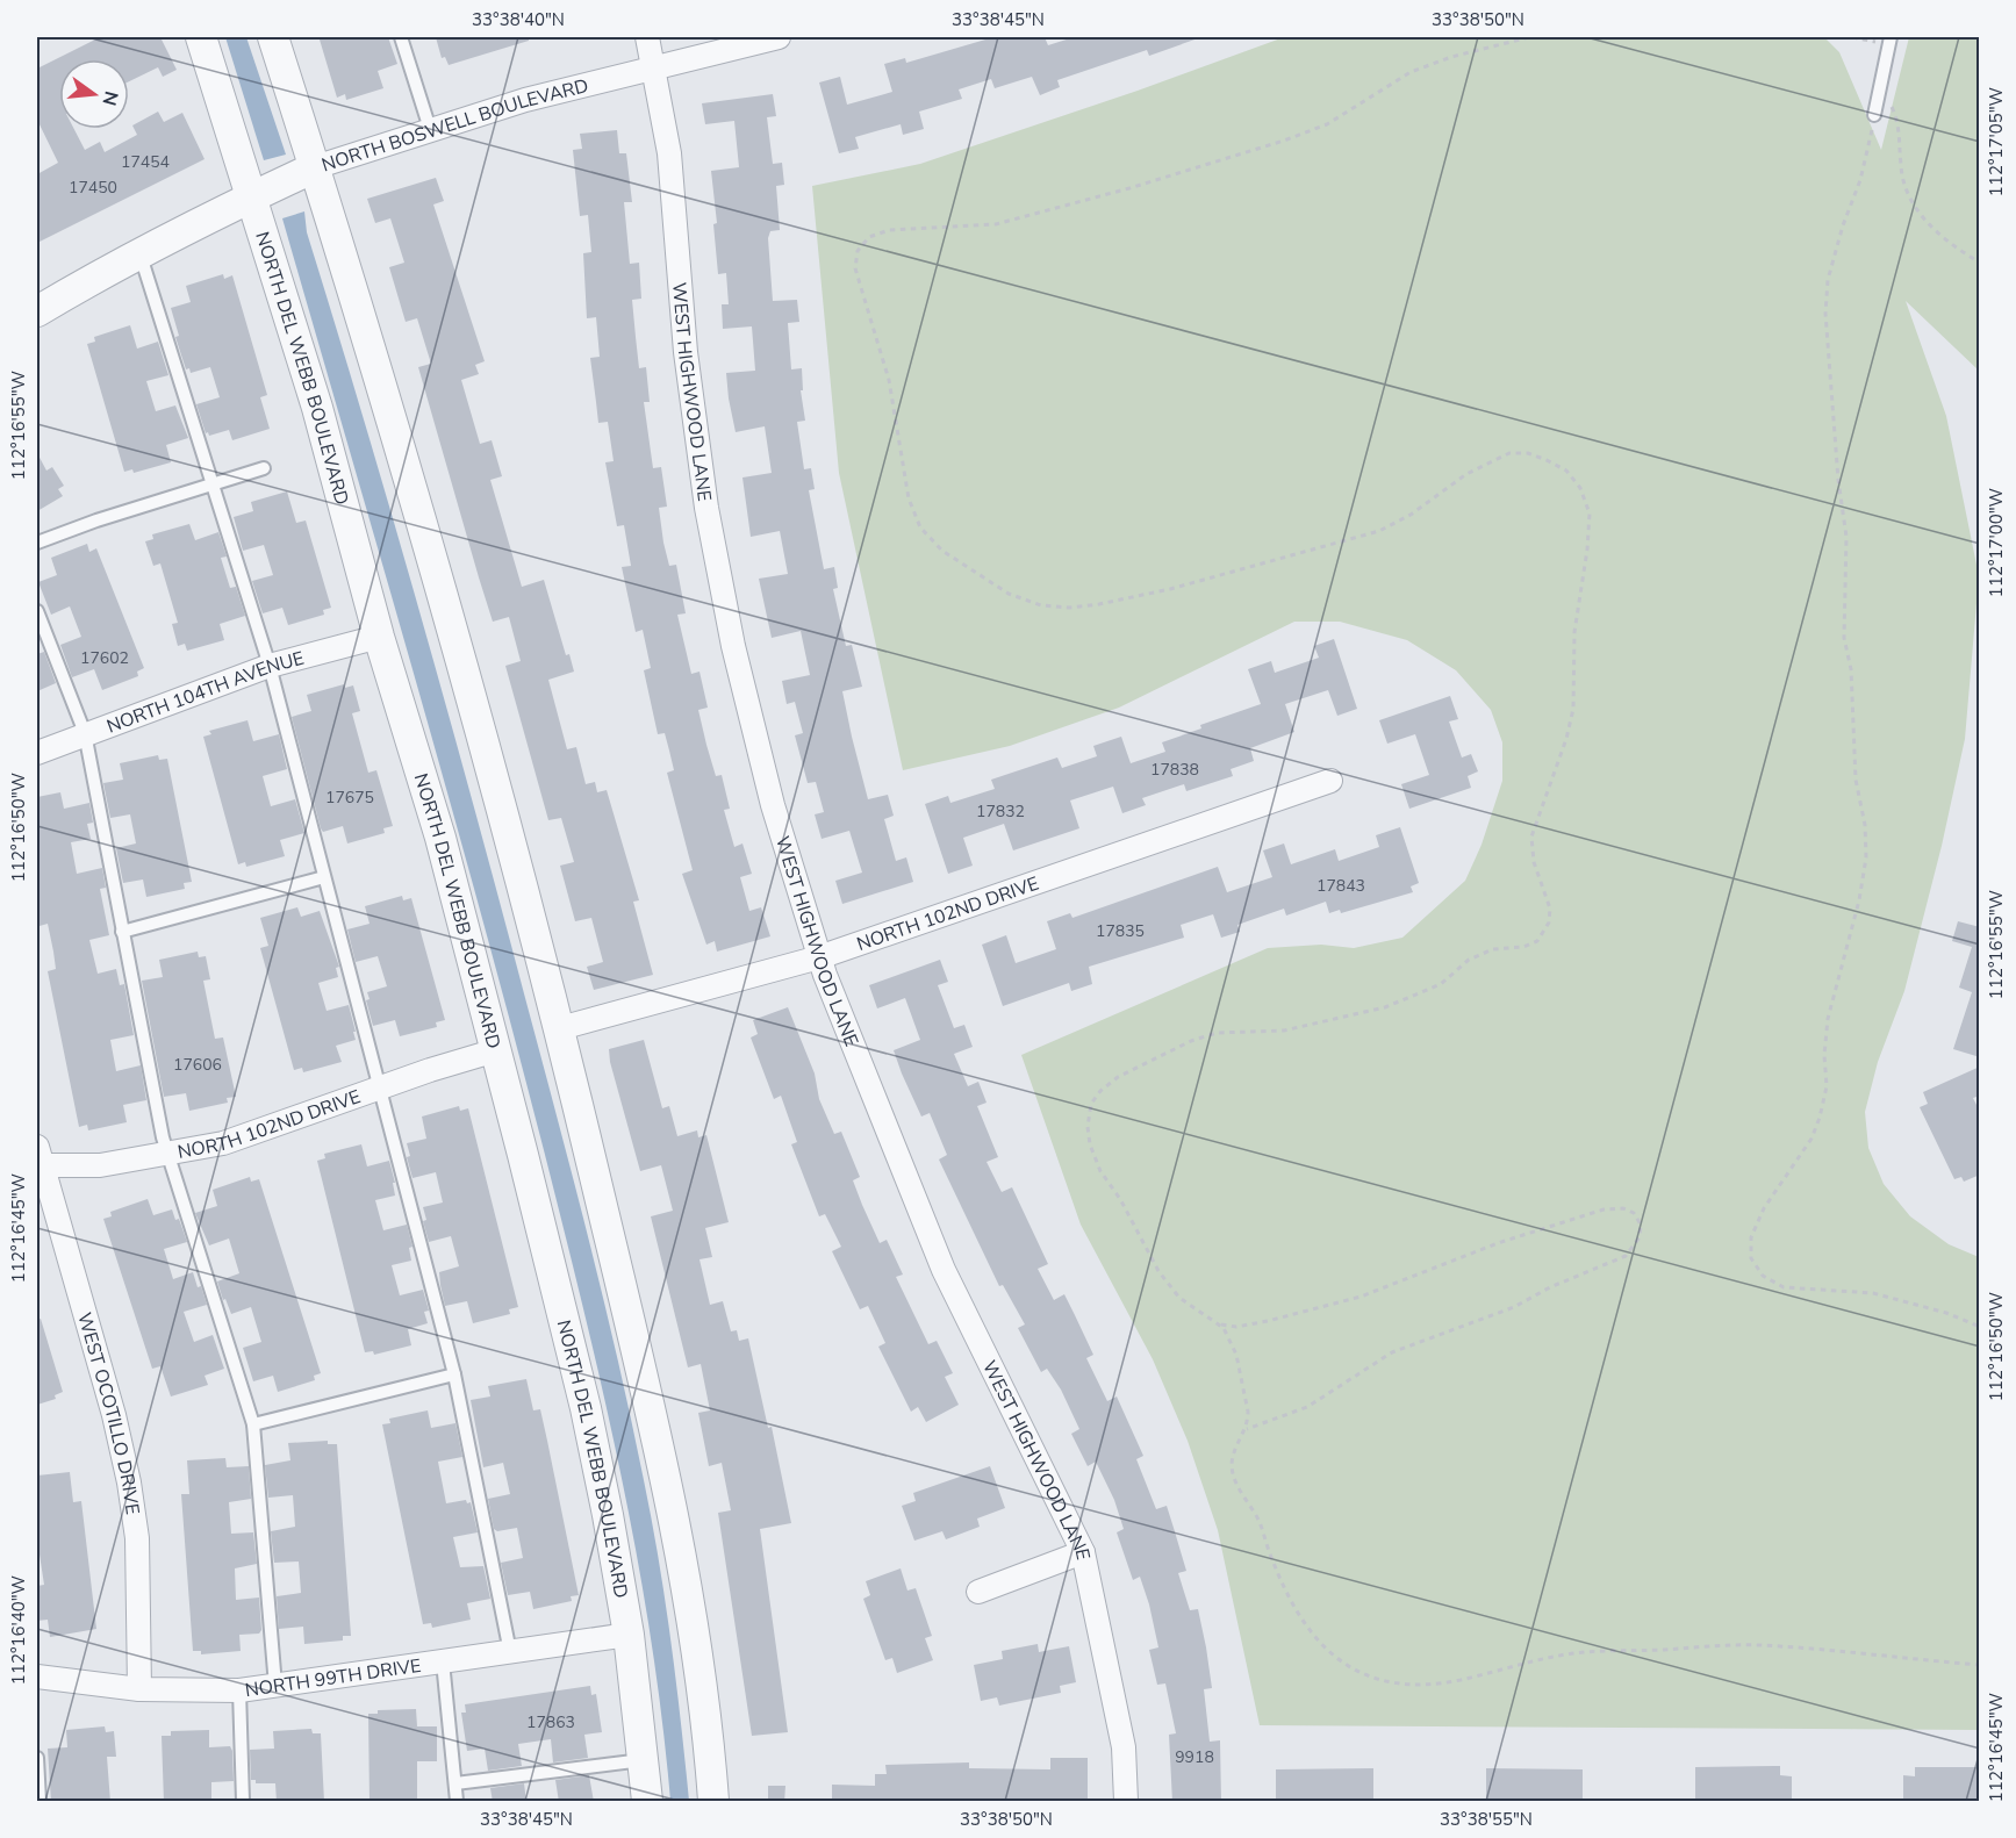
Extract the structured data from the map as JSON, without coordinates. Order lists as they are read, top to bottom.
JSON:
{
  "streets": {
    "street": [
      "NORTH BOSWELL BOULEVARD",
      "NORTH DEL WEBB BOULEVARD",
      "WEST HIGHWOOD LANE",
      "NORTH 104TH AVENUE",
      "NORTH 102ND DRIVE",
      "WEST OCOTILLO DRIVE",
      "NORTH 99TH DRIVE"
    ]
  },
  "crossings": [
    ["NORTH BOSWELL BOULEVARD", "NORTH DEL WEBB BOULEVARD"],
    ["NORTH BOSWELL BOULEVARD", "WEST HIGHWOOD LANE"],
    ["NORTH DEL WEBB BOULEVARD", "NORTH 104TH AVENUE"],
    ["NORTH DEL WEBB BOULEVARD", "NORTH 102ND DRIVE"],
    ["NORTH DEL WEBB BOULEVARD", "NORTH 99TH DRIVE"],
    ["WEST HIGHWOOD LANE", "NORTH 102ND DRIVE"],
    ["NORTH 102ND DRIVE", "WEST OCOTILLO DRIVE"],
    ["WEST OCOTILLO DRIVE", "NORTH 99TH DRIVE"]
  ],
  "house_numbers": [
    "17454",
    "17450",
    "17602",
    "17838",
    "17675",
    "17832",
    "17843",
    "17835",
    "17606",
    "17863",
    "9918"
  ],
  "north": "right",
  "coordinates": [
    "33°38'40\"N",
    "33°38'45\"N",
    "33°38'50\"N",
    "112°17'05\"W",
    "112°16'55\"W",
    "112°17'00\"W",
    "112°16'50\"W",
    "112°16'45\"W",
    "112°16'40\"W",
    "33°38'55\"N"
  ]
}
